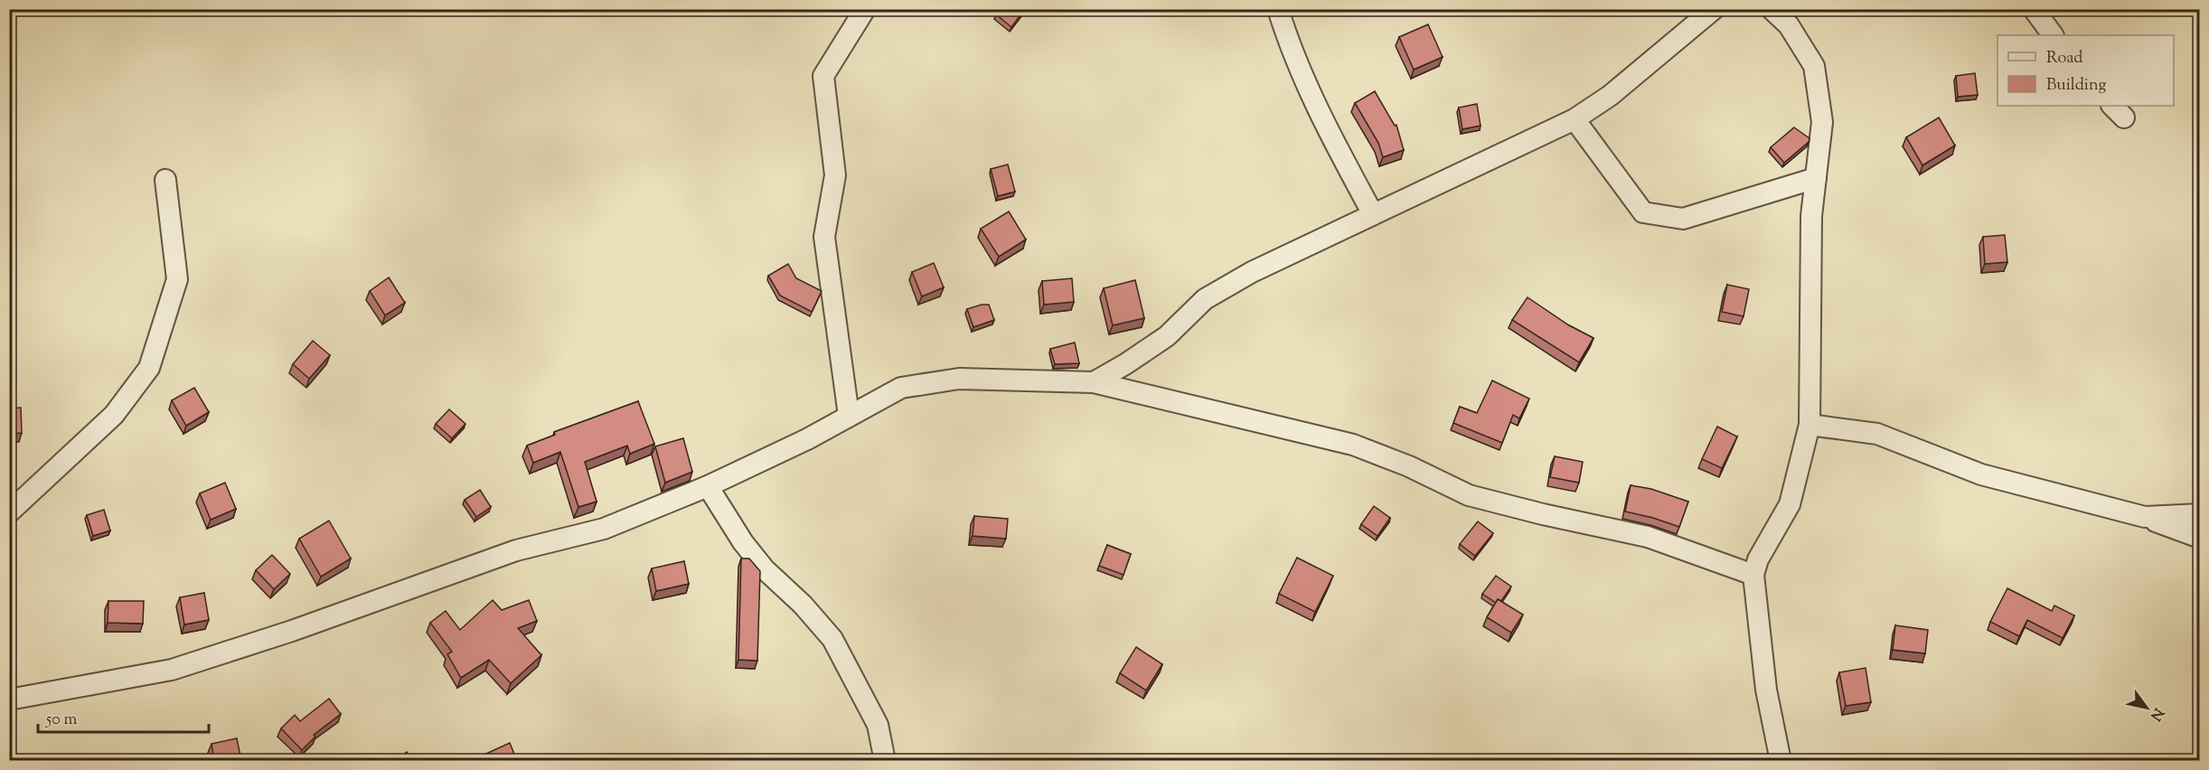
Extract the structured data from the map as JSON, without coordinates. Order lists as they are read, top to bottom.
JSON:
{
  "legend": ["Road", "Building"],
  "scale_bar": "50 m",
  "north": "bottom right"
}
